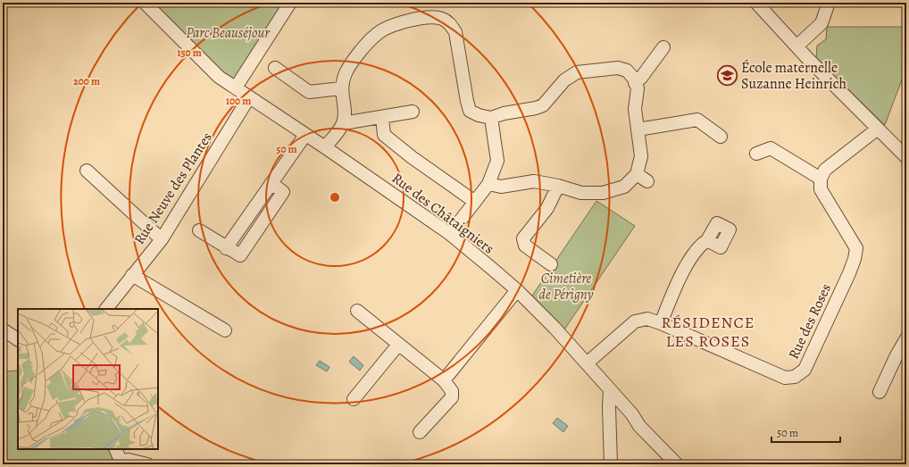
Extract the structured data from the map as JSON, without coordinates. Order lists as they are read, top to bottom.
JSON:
{
  "streets": {
    "street": ["Rue Neuve des Plantes", "Rue des Châtaigniers", "Rue des Roses"]
  },
  "crossings": [
    ["Rue Neuve des Plantes", "Rue des Châtaigniers"],
    ["Rue des Châtaigniers", "Rue des Roses"]
  ],
  "districts": ["RÉSIDENCE LES ROSES"],
  "parks": ["Parc Beauséjour", "Cimetière de Périgny"],
  "places": {
    "school or university": ["École maternelle Suzanne Heinrich"]
  },
  "scale_bar": "50 m",
  "rings": [
    "150 m",
    "200 m",
    "100 m",
    "50 m"
  ]
}
